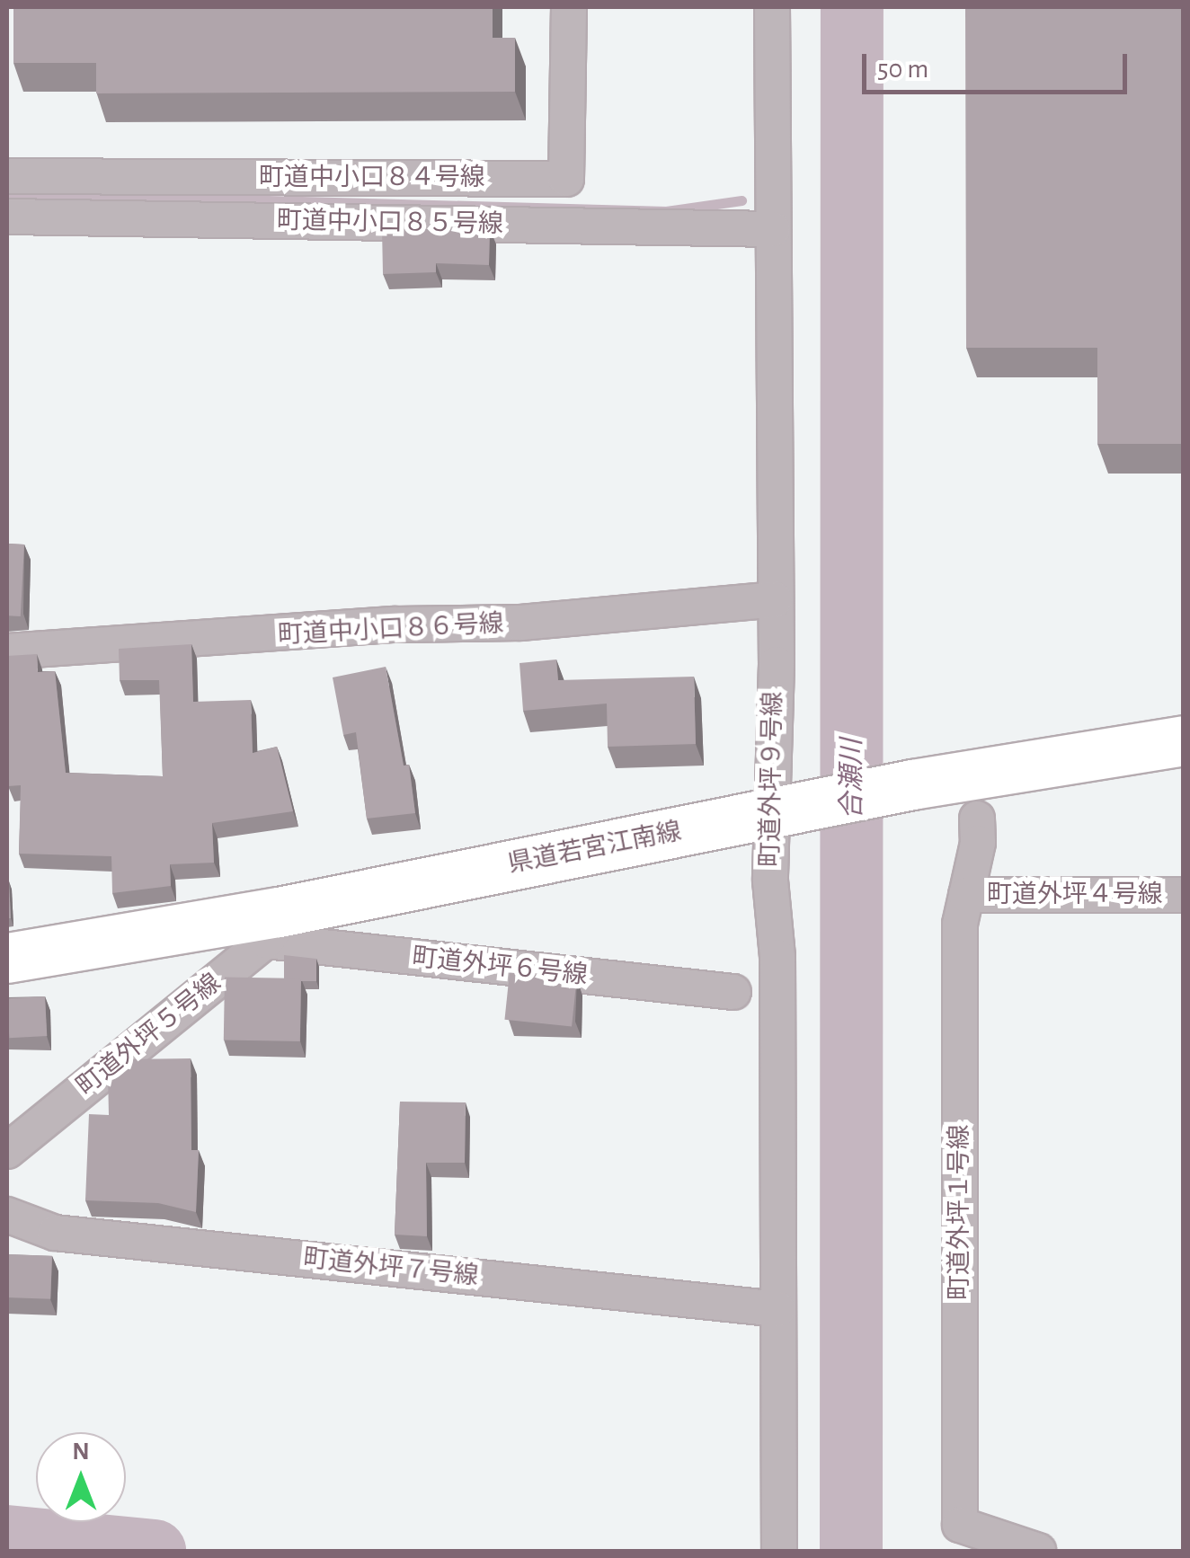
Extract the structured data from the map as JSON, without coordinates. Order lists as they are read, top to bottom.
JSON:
{
  "streets": {
    "main road": ["県道若宮江南線"],
    "street": [
      "町道中小口８４号線",
      "町道中小口８５号線",
      "町道中小口８６号線",
      "町道外坪９号線",
      "町道外坪４号線",
      "町道外坪６号線",
      "町道外坪５号線",
      "町道外坪１号線",
      "町道外坪７号線"
    ]
  },
  "crossings": [
    ["町道中小口８５号線", "町道外坪９号線"],
    ["町道中小口８６号線", "町道外坪９号線"],
    ["町道外坪９号線", "県道若宮江南線"],
    ["町道外坪９号線", "町道外坪７号線"],
    ["県道若宮江南線", "町道外坪６号線"],
    ["県道若宮江南線", "町道外坪５号線"],
    ["町道外坪４号線", "町道外坪１号線"],
    ["町道外坪６号線", "町道外坪５号線"]
  ],
  "water": ["合瀬川"],
  "scale_bar": "50 m",
  "north": "top"
}
